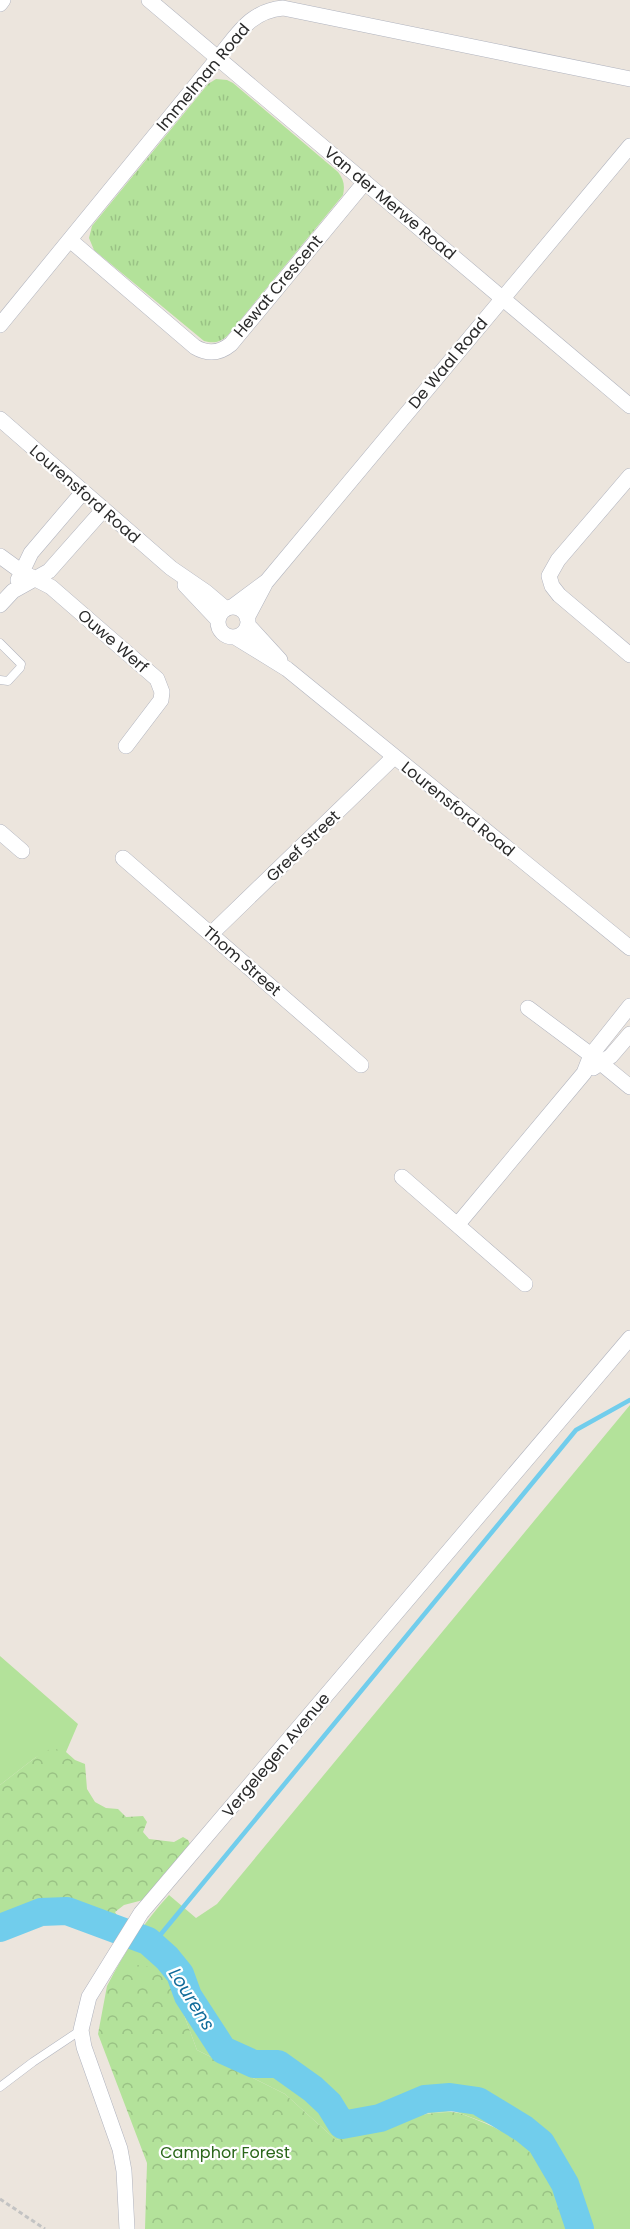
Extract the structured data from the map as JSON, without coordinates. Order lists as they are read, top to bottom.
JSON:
{
  "streets": {
    "street": [
      "Immelman Road",
      "Van der Merwe Road",
      "Hewat Crescent",
      "De Waal Road",
      "Lourensford Road",
      "Ouwe Werf",
      "Greef Street",
      "Thom Street",
      "Vergelegen Avenue"
    ]
  },
  "crossings": [
    ["Immelman Road", "Van der Merwe Road"],
    ["Immelman Road", "Hewat Crescent"],
    ["Van der Merwe Road", "Hewat Crescent"],
    ["Van der Merwe Road", "De Waal Road"],
    ["De Waal Road", "Lourensford Road"],
    ["Lourensford Road", "Greef Street"],
    ["Greef Street", "Thom Street"]
  ],
  "water": ["Lourens"],
  "parks": ["Camphor Forest"]
}
